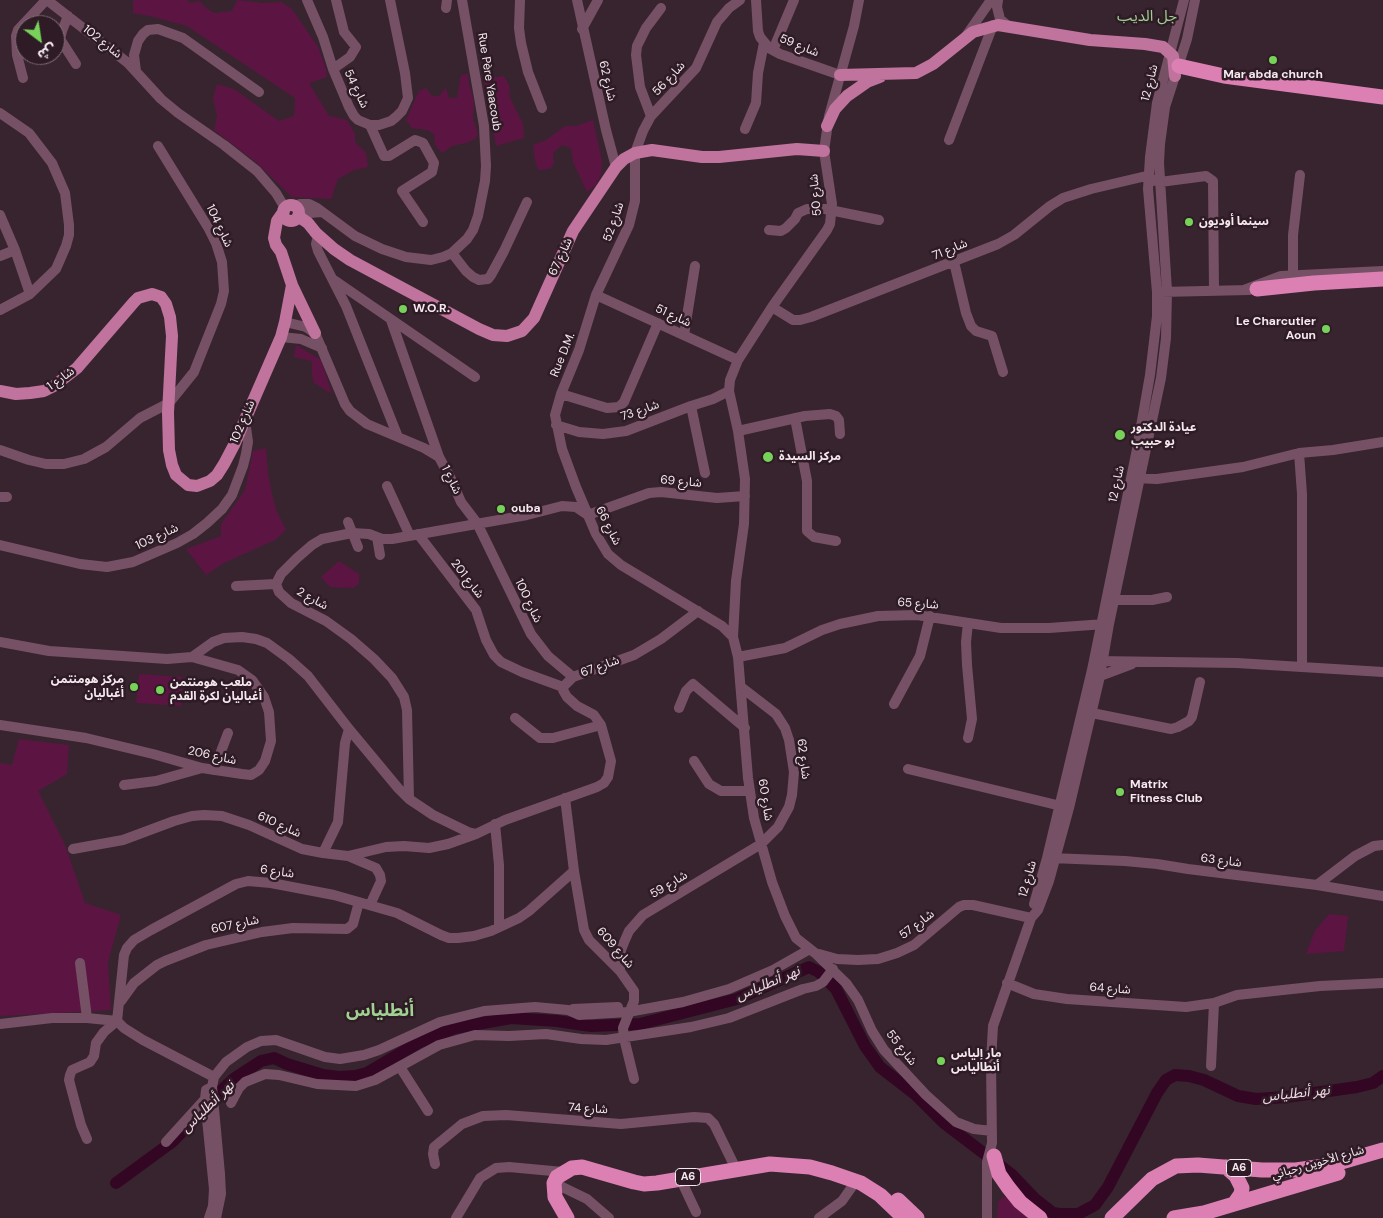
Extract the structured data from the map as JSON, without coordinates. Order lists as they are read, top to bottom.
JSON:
{
  "streets": {
    "highway": ["شارع الأخوين رحباني", "A6"],
    "main road": ["شارع 102", "شارع 67", "شارع 1"],
    "street": [
      "شارع 59",
      "شارع 56",
      "شارع 62",
      "Rue Père Yaacoub",
      "شارع 12",
      "شارع 54",
      "شارع 50",
      "شارع 52",
      "شارع 104",
      "شارع 71",
      "شارع 51",
      "Rue D.M.",
      "شارع 73",
      "شارع 69",
      "شارع 66",
      "شارع 103",
      "شارع 201",
      "شارع 2",
      "شارع 100",
      "شارع 65",
      "شارع 206",
      "شارع 60",
      "شارع 610",
      "شارع 63",
      "شارع 6",
      "شارع 607",
      "شارع 57",
      "شارع 609",
      "شارع 64",
      "شارع 55",
      "شارع 74"
    ]
  },
  "crossings": [
    ["شارع 102", "شارع 104"],
    ["شارع 102", "شارع 67"],
    ["شارع 102", "شارع 1"],
    ["شارع 102", "شارع 103"],
    ["شارع 59", "شارع 62"],
    ["شارع 59", "شارع 50"],
    ["شارع 59", "شارع 60"],
    ["شارع 59", "شارع 609"],
    ["شارع 56", "شارع 52"],
    ["شارع 56", "شارع 67"],
    ["شارع 62", "شارع 67"],
    ["شارع 62", "شارع 60"],
    ["شارع 12", "شارع 71"],
    ["شارع 12", "شارع 65"],
    ["شارع 12", "شارع 63"],
    ["شارع 12", "شارع 57"],
    ["شارع 12", "شارع 64"],
    ["شارع 12", "شارع 55"],
    ["شارع 50", "شارع 71"],
    ["شارع 50", "شارع 51"],
    ["شارع 50", "شارع 73"],
    ["شارع 50", "شارع 60"],
    ["شارع 52", "شارع 67"],
    ["شارع 52", "شارع 51"],
    ["شارع 52", "Rue D.M."],
    ["شارع 104", "شارع 1"],
    ["شارع 67", "شارع 66"],
    ["شارع 67", "شارع 201"],
    ["شارع 67", "شارع 100"],
    ["شارع 51", "Rue D.M."],
    ["Rue D.M.", "شارع 73"],
    ["Rue D.M.", "شارع 66"],
    ["شارع 1", "شارع 100"],
    ["شارع 73", "شارع 66"],
    ["شارع 73", "شارع 60"],
    ["شارع 69", "شارع 66"],
    ["شارع 69", "شارع 60"],
    ["شارع 66", "شارع 60"],
    ["شارع 65", "شارع 60"],
    ["شارع 60", "شارع 57"],
    ["شارع 60", "شارع 55"],
    ["شارع 6", "شارع 607"],
    ["شارع 6", "شارع 609"],
    ["شارع 57", "شارع 55"],
    ["شارع 74", "A6"]
  ],
  "districts": ["جل الديب", "أنطلياس"],
  "water": ["نهر أنطلياس"],
  "places": [
    "Mar abda church",
    "سينما أوديون",
    "W.O.R.",
    "Le Charcutier Aoun",
    "عيادة الدكتور بو حبيب",
    "مركز السيدة",
    "ouba",
    "مركز هومنتمن أغباليان",
    "ملعب هومنتمن أغباليان لكرة القدم",
    "Matrix Fitness Club",
    "مار إلياس أنطالياس"
  ],
  "north": "bottom right"
}
